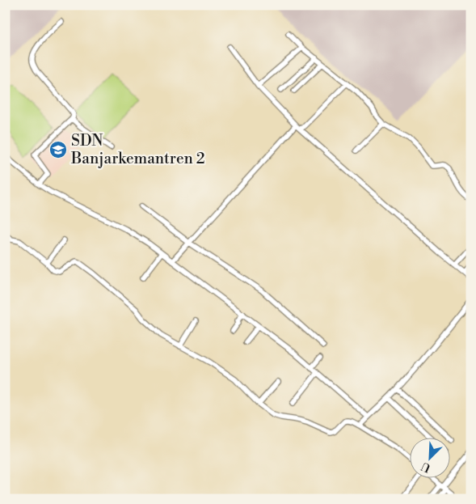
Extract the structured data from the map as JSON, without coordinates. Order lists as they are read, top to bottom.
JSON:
{
  "places": {
    "school or university": ["SDN Banjarkemantren 2"]
  },
  "north": "bottom left"
}
